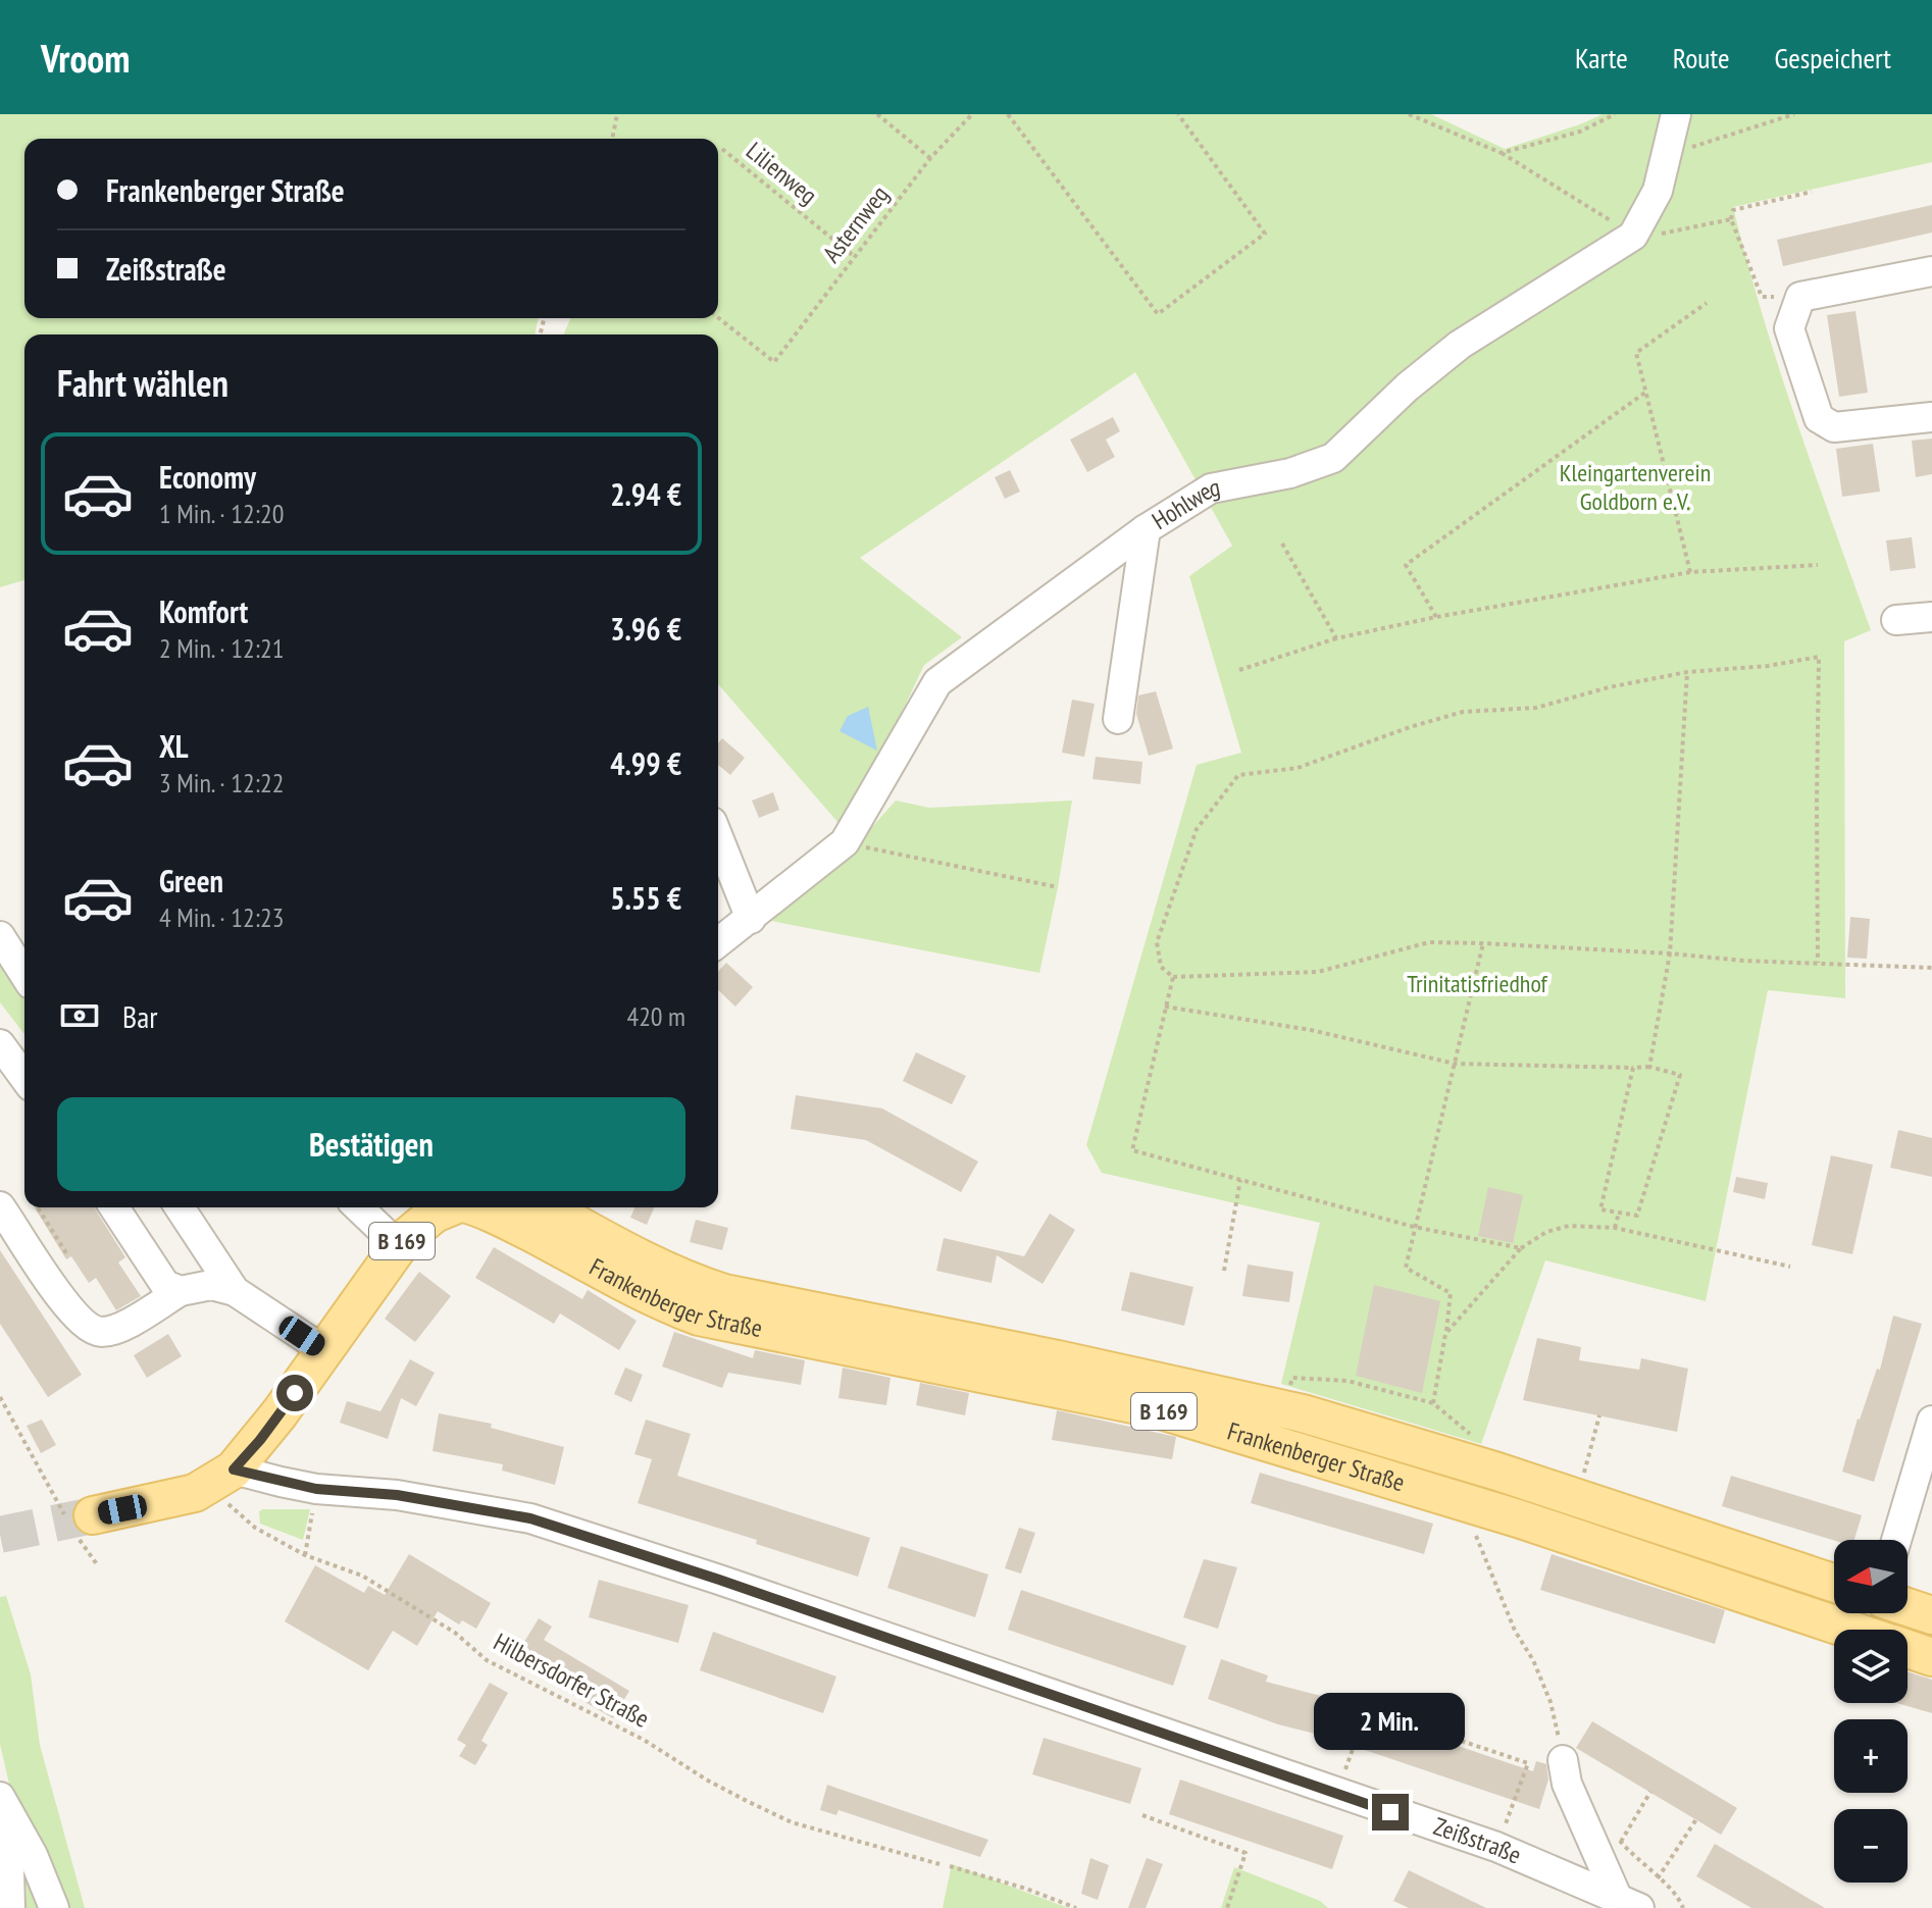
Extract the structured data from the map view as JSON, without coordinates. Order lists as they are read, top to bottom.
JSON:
{
  "streets": {
    "main road": ["B 169", "Frankenberger Straße"],
    "street": ["Hohlweg", "Zeißstraße"],
    "path": ["Lilienweg", "Asternweg", "Hilbersdorfer Straße"]
  },
  "crossings": [
    ["Lilienweg", "Asternweg"],
    ["Frankenberger Straße", "Hilbersdorfer Straße"],
    ["Frankenberger Straße", "Zeißstraße"],
    ["Hilbersdorfer Straße", "Zeißstraße"]
  ],
  "parks": ["Kleingartenverein Goldborn e.V.", "Trinitatisfriedhof"],
  "north": "left",
  "page": {
    "header": "Vroom",
    "nav": ["Karte", "Route", "Gespeichert"],
    "banner": ["Frankenberger Straße", "Zeißstraße"],
    "heading": "Fahrt wählen",
    "list": [
      {
        "name": "Economy",
        "note": "1 Min. · 12:20",
        "value": "2.94 €"
      },
      {
        "name": "Komfort",
        "note": "2 Min. · 12:21",
        "value": "3.96 €"
      },
      {
        "name": "XL",
        "note": "3 Min. · 12:22",
        "value": "4.99 €"
      },
      {
        "name": "Green",
        "note": "4 Min. · 12:23",
        "value": "5.55 €"
      }
    ],
    "pay": ["Bar", "420 m"],
    "buttons": "Bestätigen",
    "map_buttons": ["+", "−"],
    "bubble": "2 Min."
  }
}
